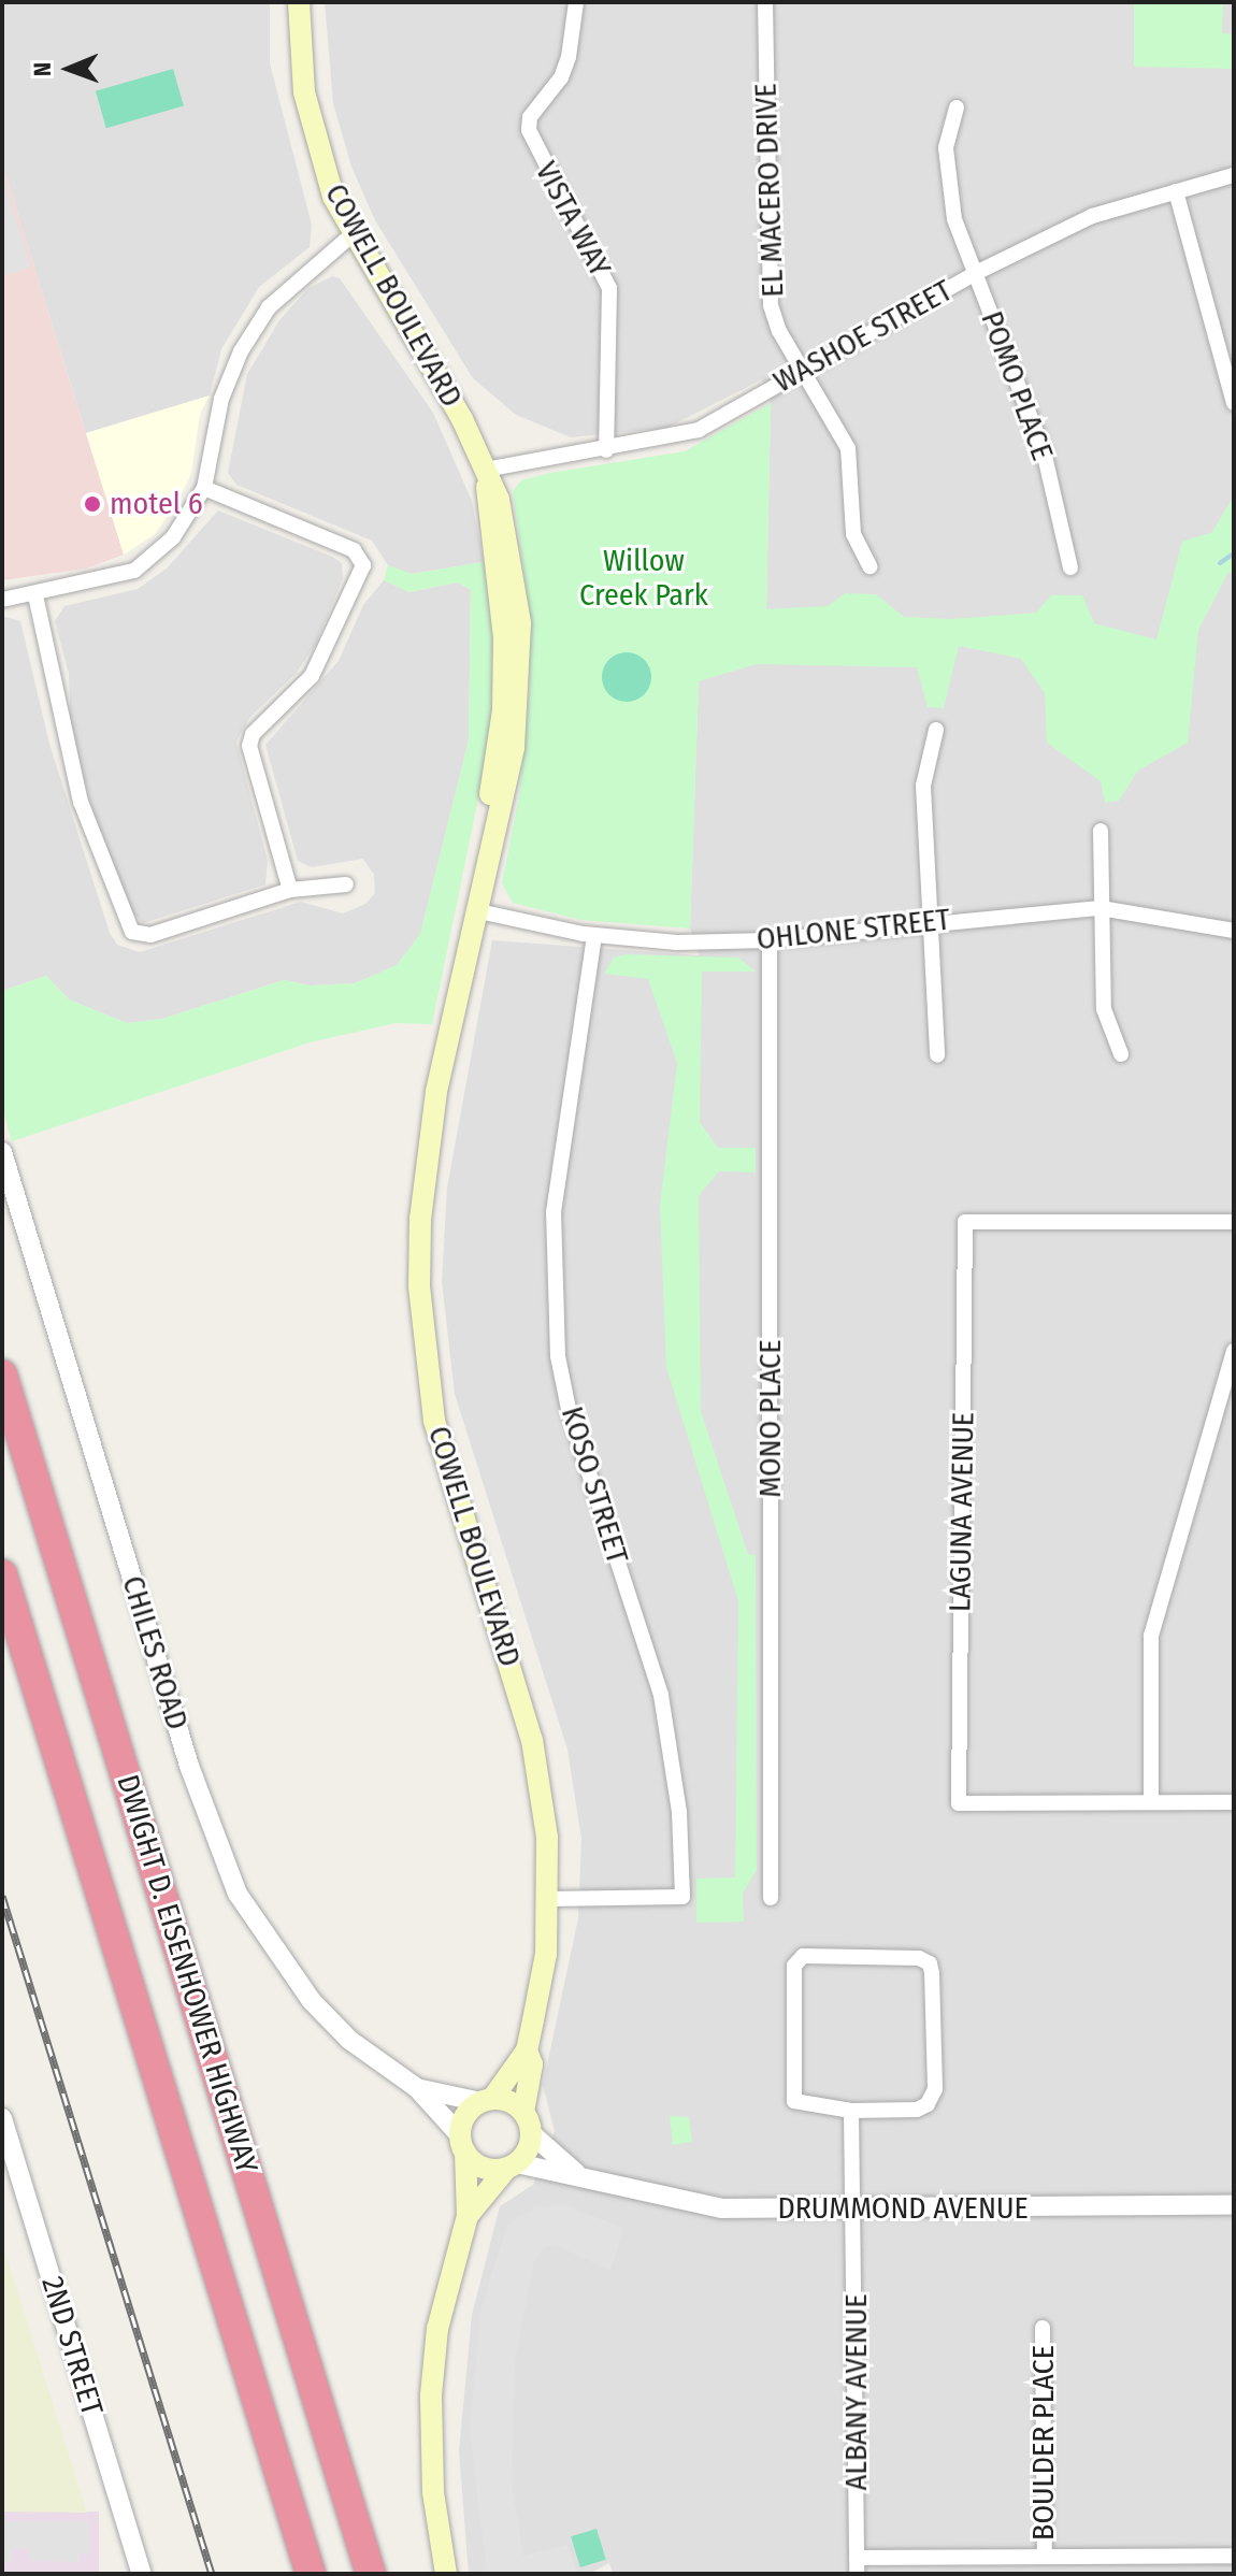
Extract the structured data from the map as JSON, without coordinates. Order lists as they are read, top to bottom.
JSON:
{
  "streets": {
    "highway": ["DWIGHT D. EISENHOWER HIGHWAY"],
    "main road": ["COWELL BOULEVARD"],
    "street": [
      "EL MACERO DRIVE",
      "VISTA WAY",
      "WASHOE STREET",
      "POMO PLACE",
      "OHLONE STREET",
      "MONO PLACE",
      "KOSO STREET",
      "LAGUNA AVENUE",
      "CHILES ROAD",
      "DRUMMOND AVENUE",
      "2ND STREET",
      "ALBANY AVENUE",
      "BOULDER PLACE"
    ]
  },
  "crossings": [
    ["EL MACERO DRIVE", "WASHOE STREET"],
    ["VISTA WAY", "WASHOE STREET"],
    ["COWELL BOULEVARD", "WASHOE STREET"],
    ["COWELL BOULEVARD", "OHLONE STREET"],
    ["COWELL BOULEVARD", "KOSO STREET"],
    ["COWELL BOULEVARD", "DRUMMOND AVENUE"],
    ["WASHOE STREET", "POMO PLACE"],
    ["OHLONE STREET", "MONO PLACE"],
    ["OHLONE STREET", "KOSO STREET"],
    ["DRUMMOND AVENUE", "ALBANY AVENUE"]
  ],
  "parks": ["Willow Creek Park"],
  "places": ["motel 6"],
  "north": "left"
}
